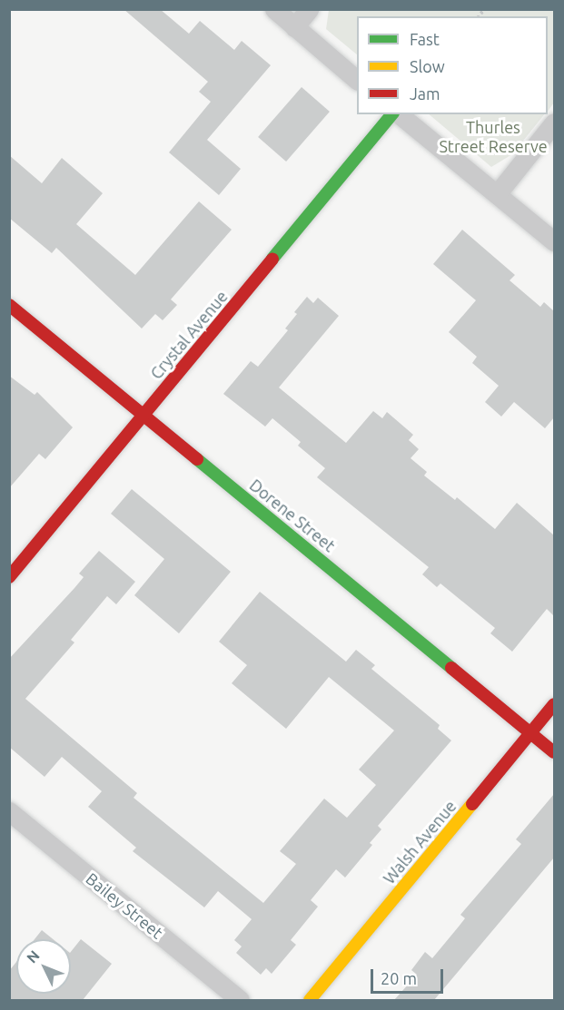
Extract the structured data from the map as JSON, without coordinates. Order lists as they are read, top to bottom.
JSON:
{
  "streets": {
    "street": [
      "Crystal Avenue",
      "Dorene Street",
      "Walsh Avenue",
      "Bailey Street"
    ]
  },
  "crossings": [
    ["Crystal Avenue", "Dorene Street"],
    ["Dorene Street", "Walsh Avenue"]
  ],
  "parks": ["Thurles Street Reserve"],
  "legend": ["Fast", "Slow", "Jam"],
  "scale_bar": "20 m",
  "north": "top left"
}
